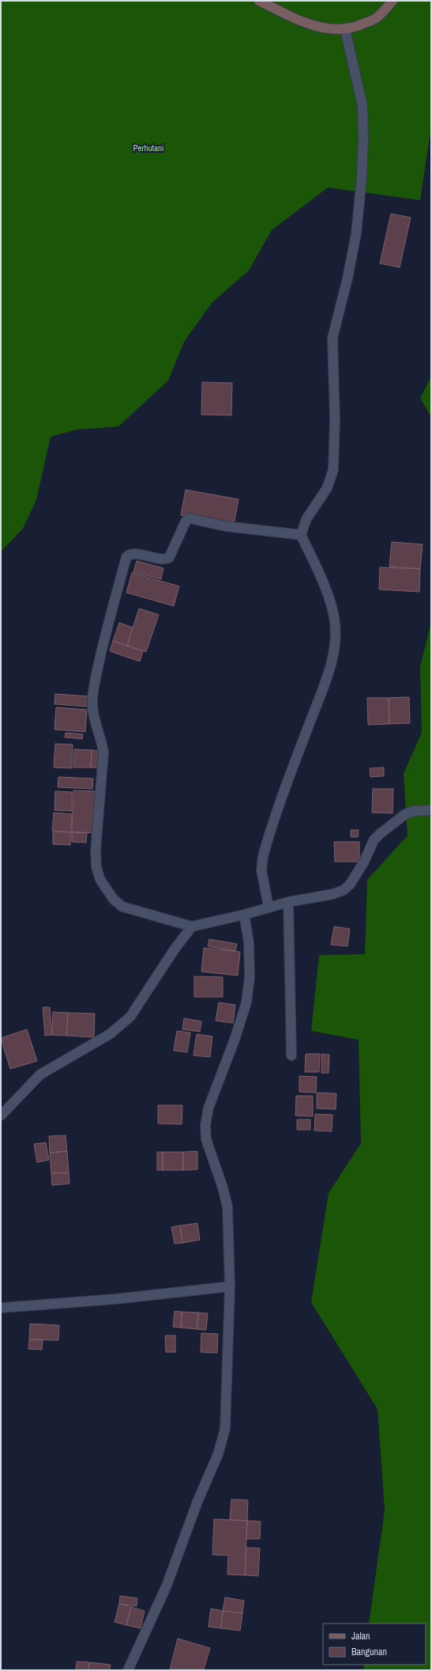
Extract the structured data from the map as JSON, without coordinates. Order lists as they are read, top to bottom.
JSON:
{
  "parks": ["Perhutani"],
  "legend": ["Jalan", "Bangunan"]
}
